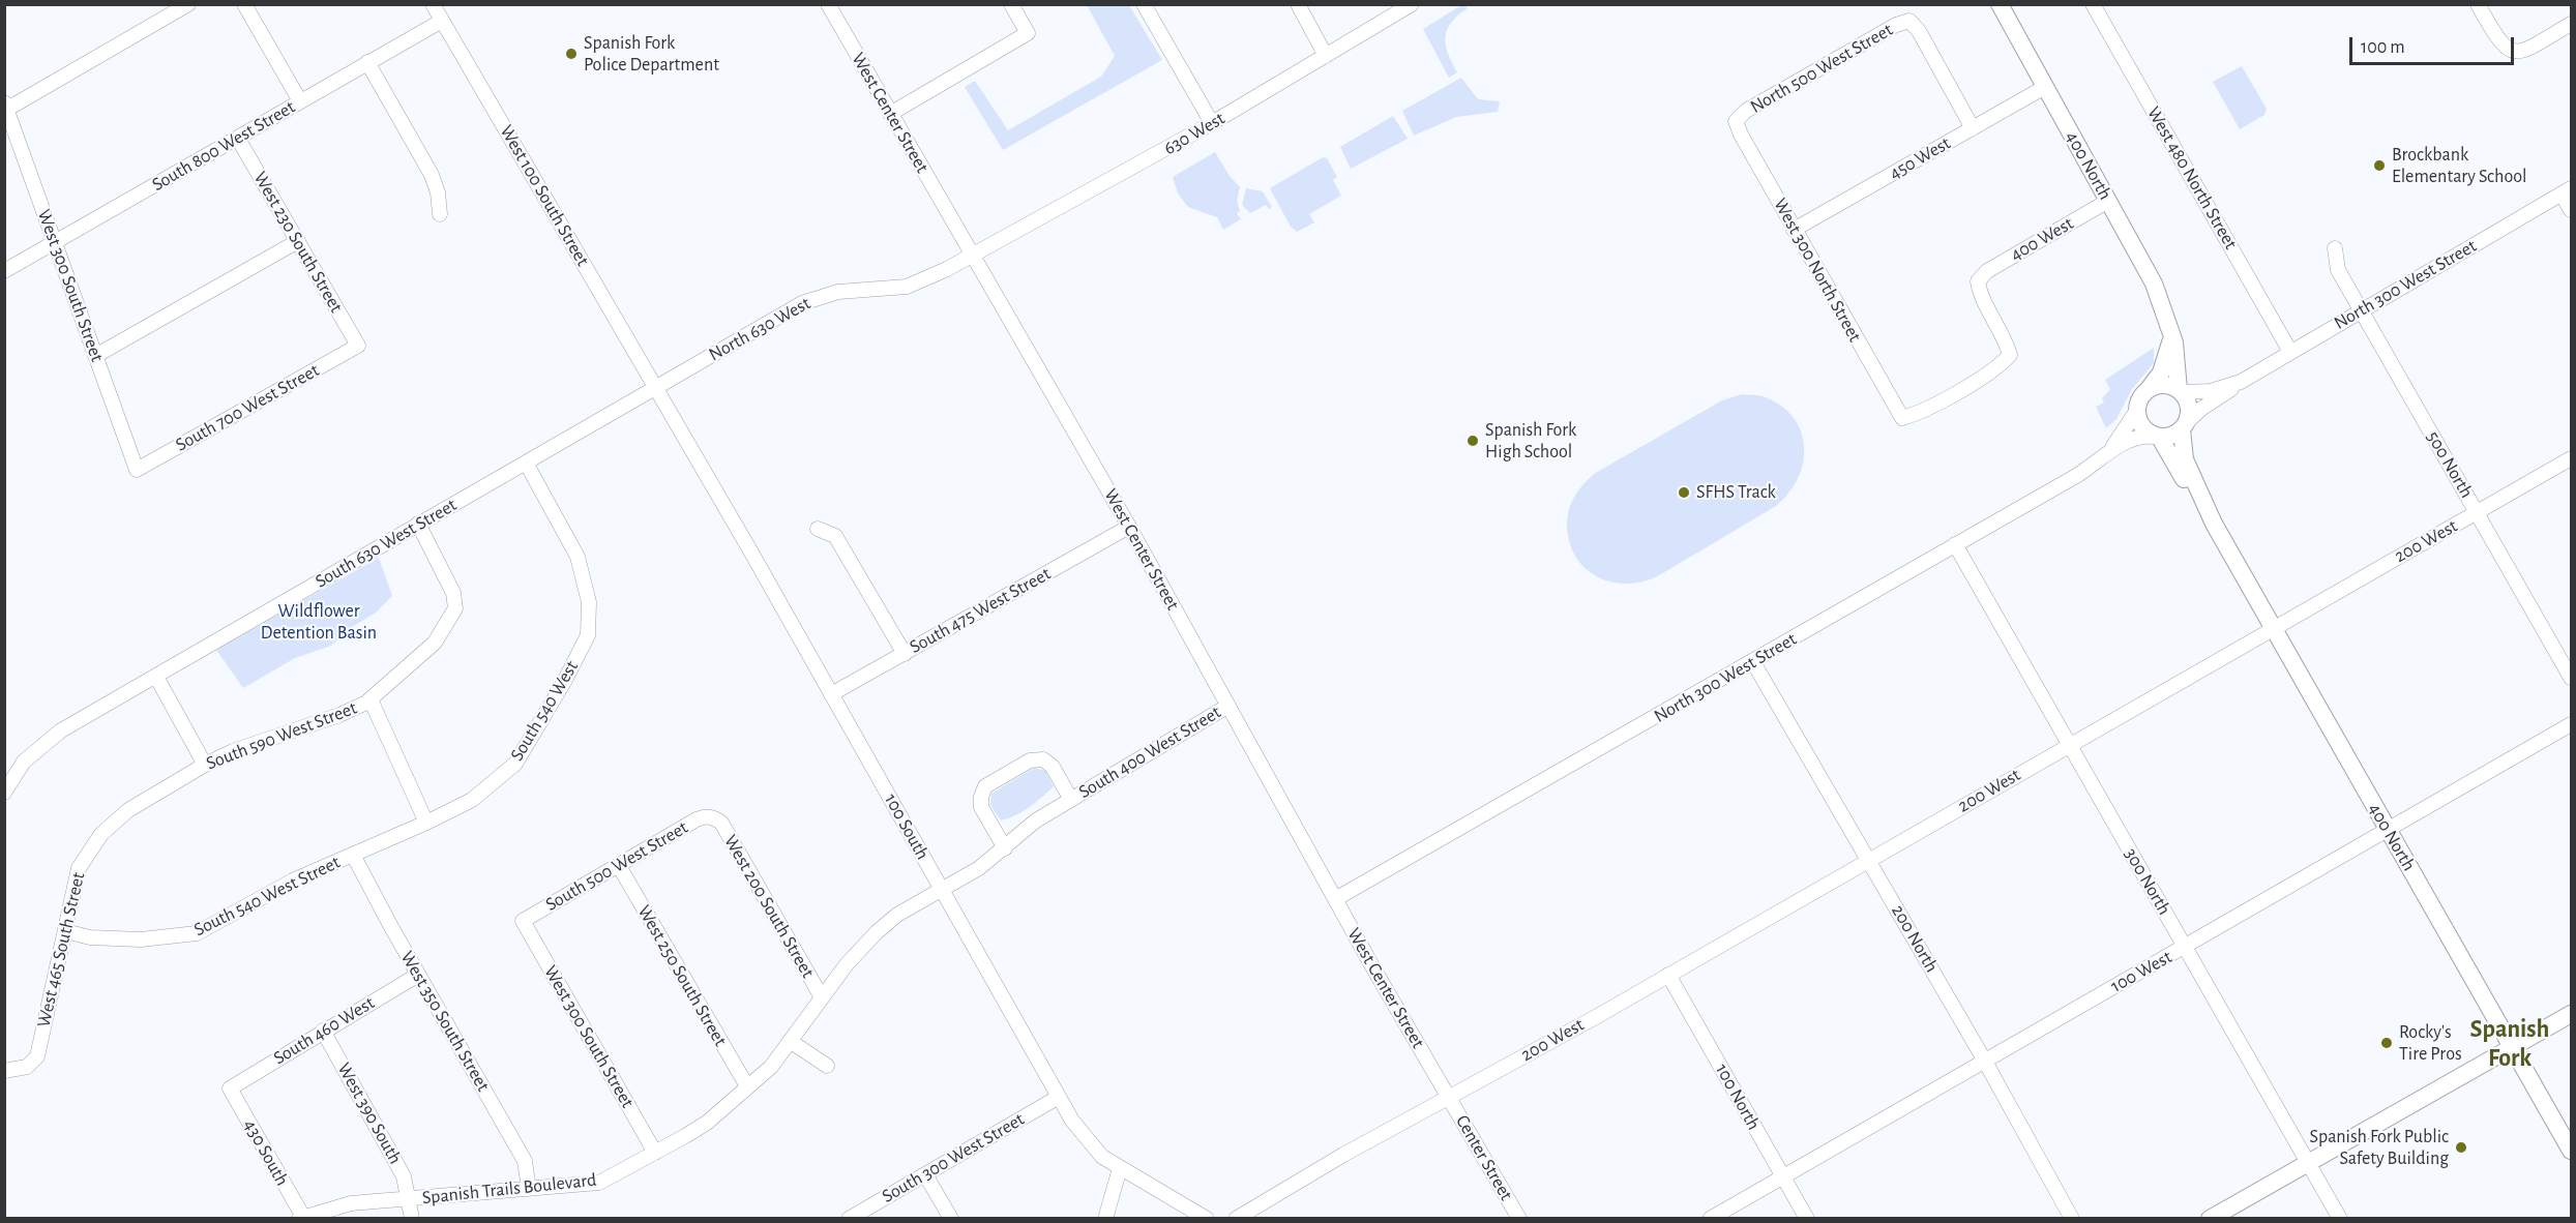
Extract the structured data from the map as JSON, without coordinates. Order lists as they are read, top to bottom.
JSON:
{
  "streets": {
    "main road": ["400 North"],
    "street": [
      "North 500 West Street",
      "West Center Street",
      "630 West",
      "South 800 West Street",
      "450 West",
      "West 480 North Street",
      "West 100 South Street",
      "400 West",
      "West 230 South Street",
      "West 300 North Street",
      "North 300 West Street",
      "West 300 South Street",
      "North 630 West",
      "South 700 West Street",
      "500 North",
      "200 West",
      "South 630 West Street",
      "South 475 West Street",
      "South 540 West",
      "South 590 West Street",
      "South 400 West Street",
      "100 South",
      "South 500 West Street",
      "300 North",
      "South 540 West Street",
      "West 200 South Street",
      "200 North",
      "West 465 South Street",
      "100 West",
      "West 250 South Street",
      "West 350 South Street",
      "South 460 West",
      "100 North",
      "West 390 South",
      "430 South",
      "South 300 West Street",
      "Center Street",
      "Spanish Trails Boulevard"
    ]
  },
  "crossings": [
    ["North 500 West Street", "450 West"],
    ["North 500 West Street", "West 300 North Street"],
    ["West Center Street", "630 West"],
    ["West Center Street", "North 300 West Street"],
    ["West Center Street", "North 630 West"],
    ["West Center Street", "200 West"],
    ["West Center Street", "South 475 West Street"],
    ["West Center Street", "South 400 West Street"],
    ["West Center Street", "Center Street"],
    ["630 West", "North 630 West"],
    ["South 800 West Street", "West 100 South Street"],
    ["South 800 West Street", "West 230 South Street"],
    ["South 800 West Street", "West 300 South Street"],
    ["450 West", "400 North"],
    ["450 West", "West 300 North Street"],
    ["400 North", "400 West"],
    ["400 North", "200 West"],
    ["400 North", "100 West"],
    ["West 480 North Street", "North 300 West Street"],
    ["West 100 South Street", "North 630 West"],
    ["West 100 South Street", "South 630 West Street"],
    ["West 100 South Street", "100 South"],
    ["400 West", "West 300 North Street"],
    ["West 230 South Street", "South 700 West Street"],
    ["North 300 West Street", "500 North"],
    ["North 300 West Street", "300 North"],
    ["North 300 West Street", "200 North"],
    ["West 300 South Street", "South 700 West Street"],
    ["West 300 South Street", "South 500 West Street"],
    ["West 300 South Street", "Spanish Trails Boulevard"],
    ["North 630 West", "South 630 West Street"],
    ["North 630 West", "100 South"],
    ["500 North", "200 West"],
    ["200 West", "300 North"],
    ["200 West", "200 North"],
    ["200 West", "100 North"],
    ["200 West", "Center Street"],
    ["South 630 West Street", "South 540 West"],
    ["South 630 West Street", "South 590 West Street"],
    ["South 630 West Street", "100 South"],
    ["South 475 West Street", "100 South"],
    ["South 540 West", "South 540 West Street"],
    ["South 590 West Street", "West 465 South Street"],
    ["South 400 West Street", "100 South"],
    ["South 400 West Street", "Spanish Trails Boulevard"],
    ["100 South", "South 300 West Street"],
    ["100 South", "Spanish Trails Boulevard"],
    ["South 500 West Street", "West 200 South Street"],
    ["South 500 West Street", "West 250 South Street"],
    ["300 North", "100 West"],
    ["South 540 West Street", "West 465 South Street"],
    ["South 540 West Street", "West 350 South Street"],
    ["West 200 South Street", "Spanish Trails Boulevard"],
    ["200 North", "100 West"],
    ["100 West", "100 North"],
    ["West 250 South Street", "Spanish Trails Boulevard"],
    ["West 350 South Street", "South 460 West"],
    ["West 350 South Street", "Spanish Trails Boulevard"],
    ["South 460 West", "West 390 South"],
    ["South 460 West", "430 South"],
    ["West 390 South", "Spanish Trails Boulevard"],
    ["430 South", "Spanish Trails Boulevard"]
  ],
  "districts": ["Spanish Fork"],
  "parks": ["Wildflower Detention Basin"],
  "places": [
    "Spanish Fork Police Department",
    "Brockbank Elementary School",
    "Spanish Fork High School",
    "SFHS Track",
    "Rocky's Tire Pros",
    "Spanish Fork Public Safety Building"
  ],
  "scale_bar": "100 m"
}
